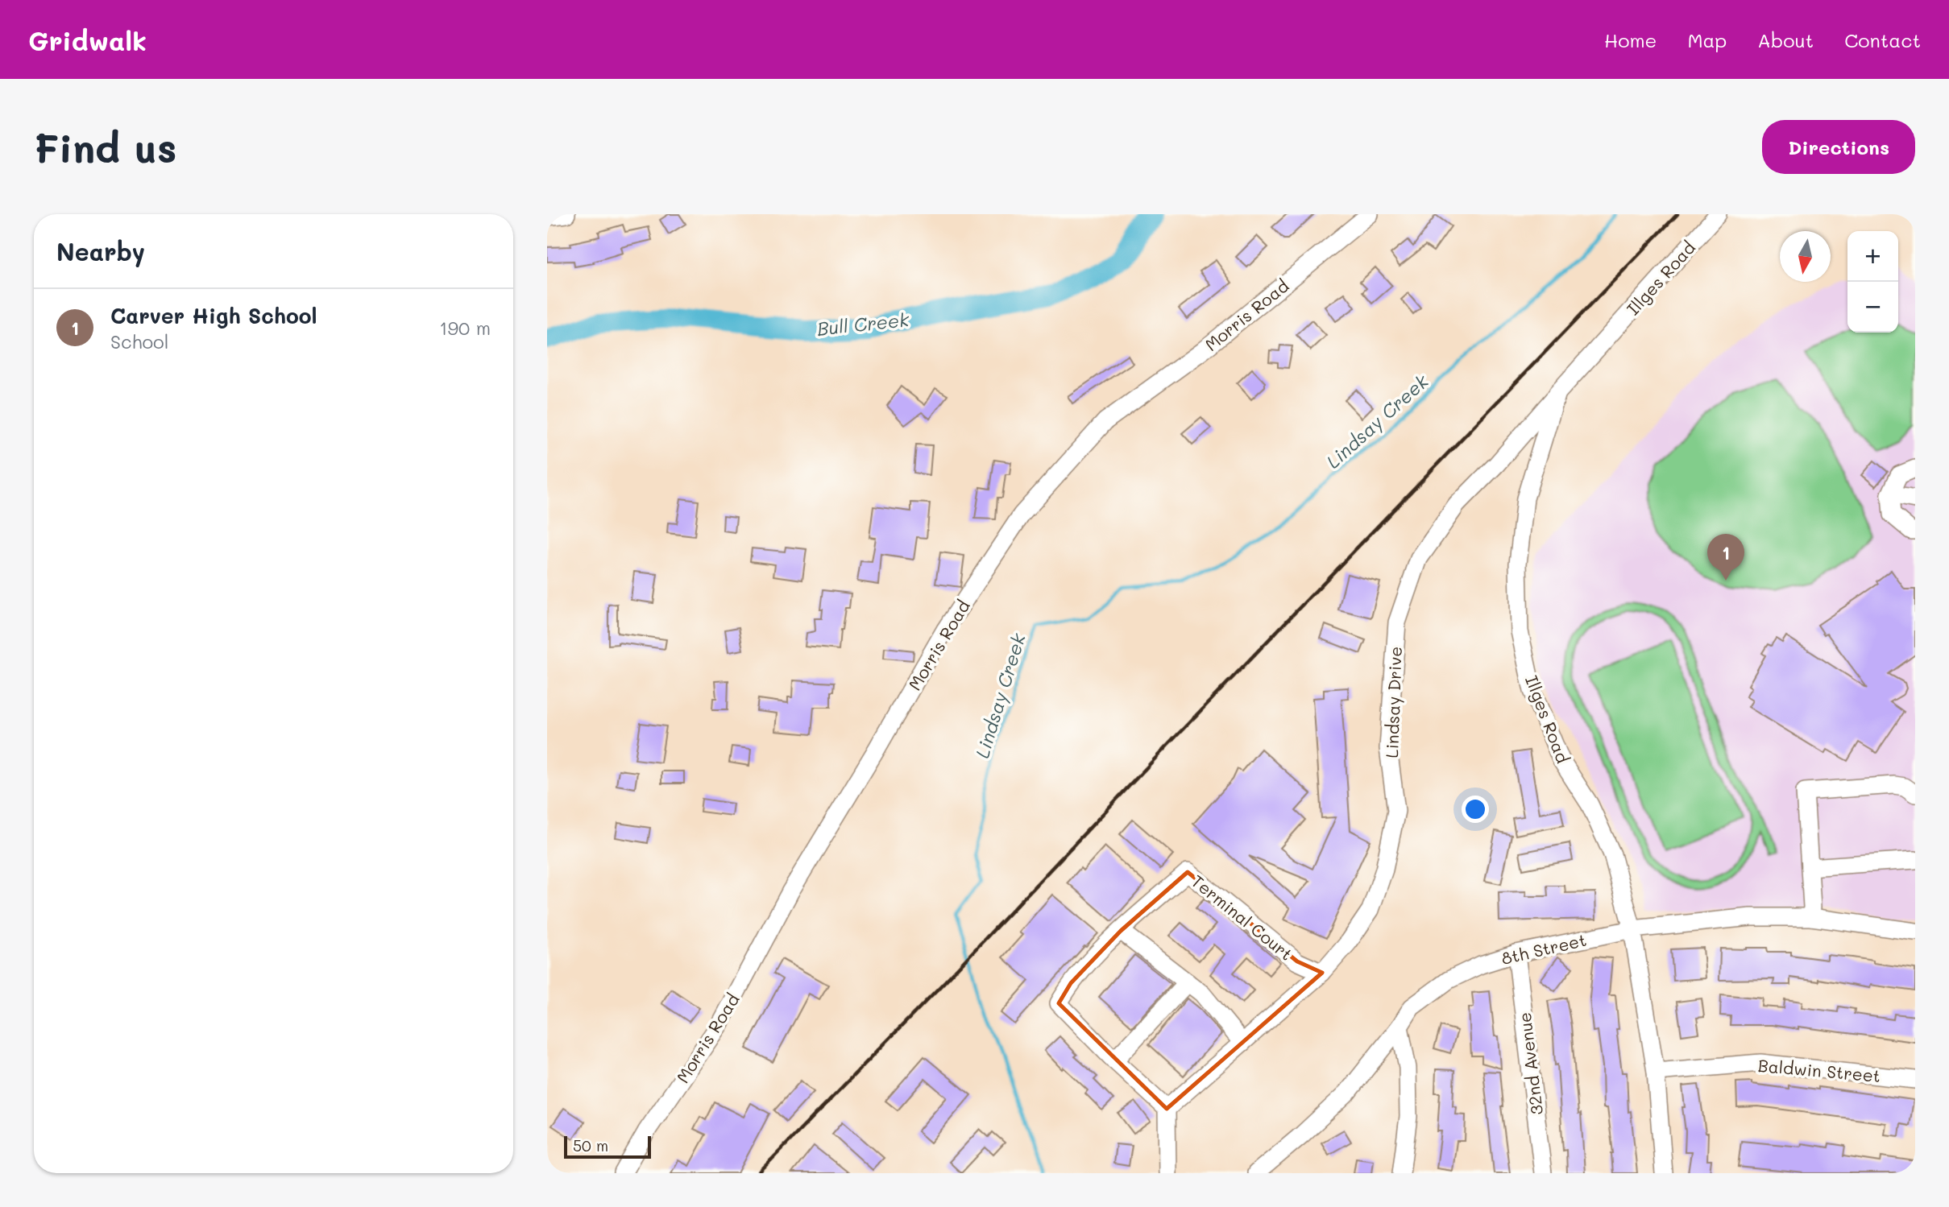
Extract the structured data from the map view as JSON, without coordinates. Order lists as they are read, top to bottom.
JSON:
{
  "streets": {
    "street": [
      "Illges Road",
      "Morris Road",
      "Lindsay Drive",
      "Terminal Court",
      "8th Street",
      "32nd Avenue",
      "Baldwin Street"
    ]
  },
  "crossings": [
    ["Illges Road", "Lindsay Drive"],
    ["Illges Road", "8th Street"],
    ["Illges Road", "Baldwin Street"],
    ["Lindsay Drive", "Terminal Court"],
    ["8th Street", "32nd Avenue"]
  ],
  "water": ["Bull Creek", "Lindsay Creek"],
  "scale_bar": "50 m",
  "north": "bottom",
  "page": {
    "header": "Gridwalk",
    "nav": [
      "Home",
      "Map",
      "About",
      "Contact"
    ],
    "buttons": "Directions",
    "title": "Find us",
    "heading": "Nearby",
    "map_buttons": ["+", "−"],
    "list": [
      {
        "mark": "1",
        "name": "Carver High School",
        "note": "School",
        "value": "190 m"
      }
    ],
    "pins": "1",
    "scale": "50 m"
  }
}
